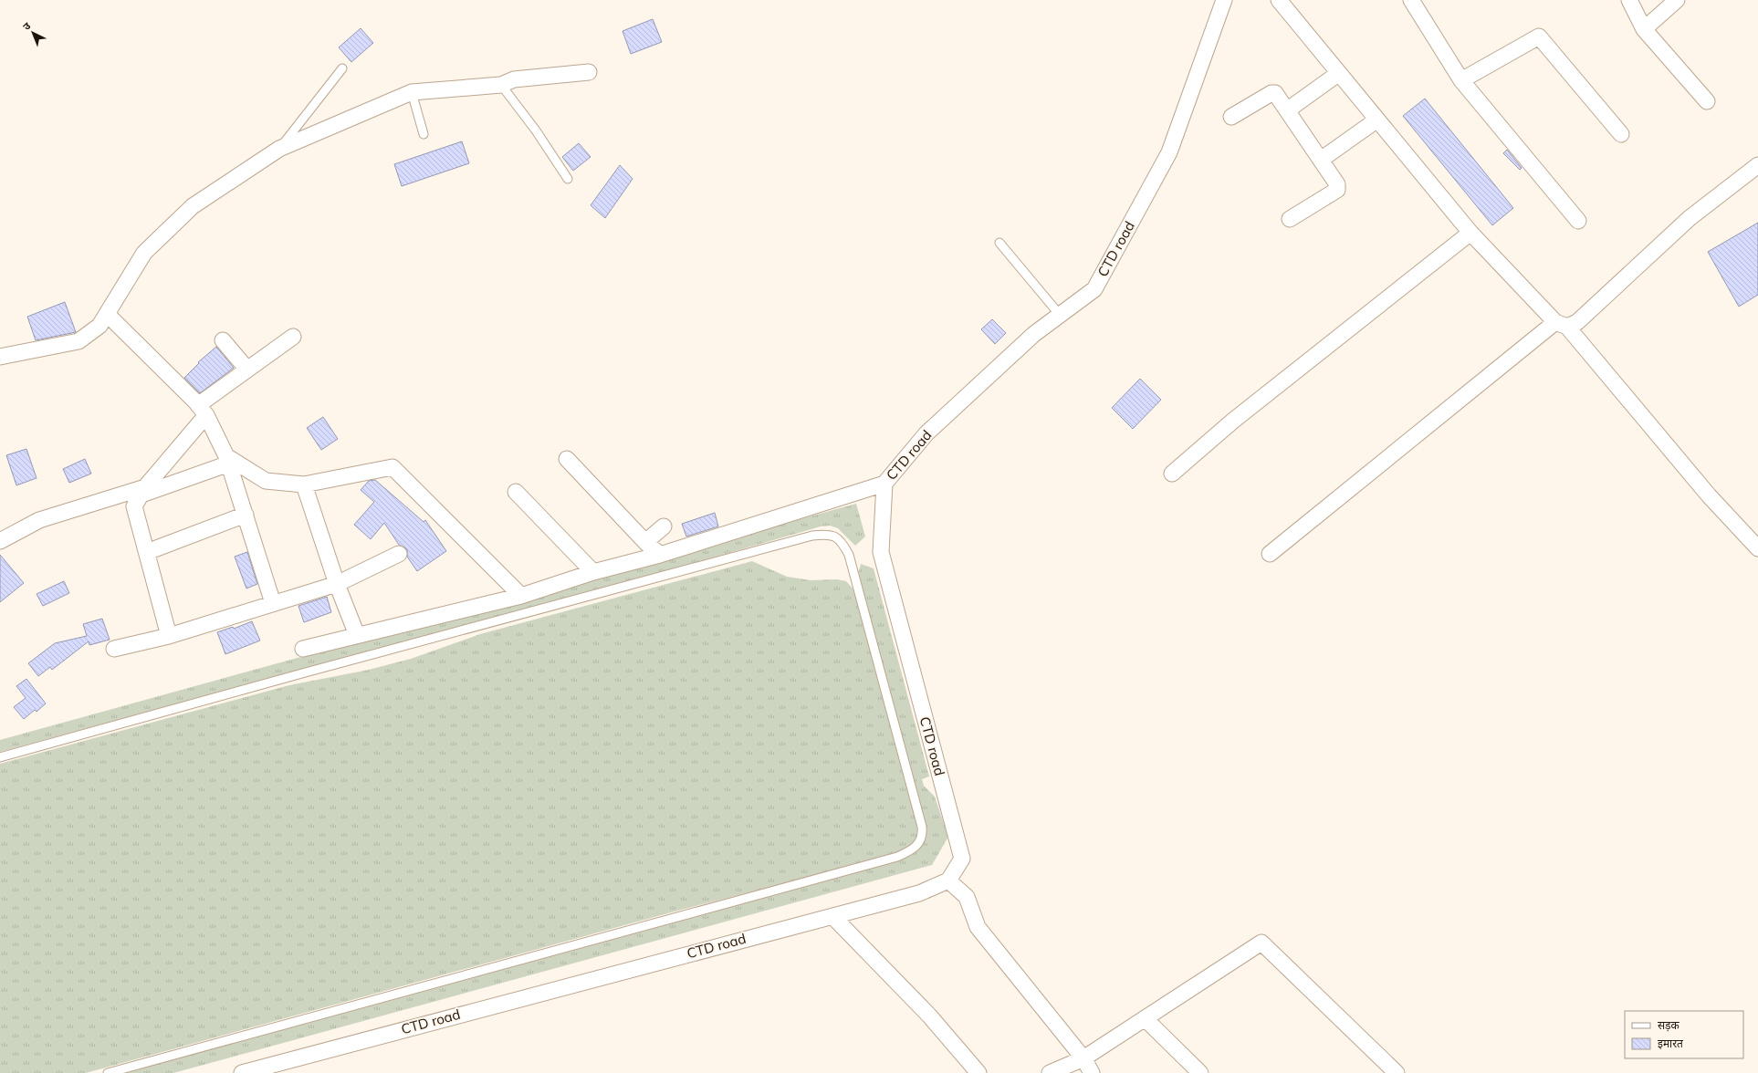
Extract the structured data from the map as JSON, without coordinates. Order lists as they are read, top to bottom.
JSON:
{
  "streets": {
    "street": ["CTD road"]
  },
  "legend": ["सड़क", "इमारत"],
  "north": "top left"
}
